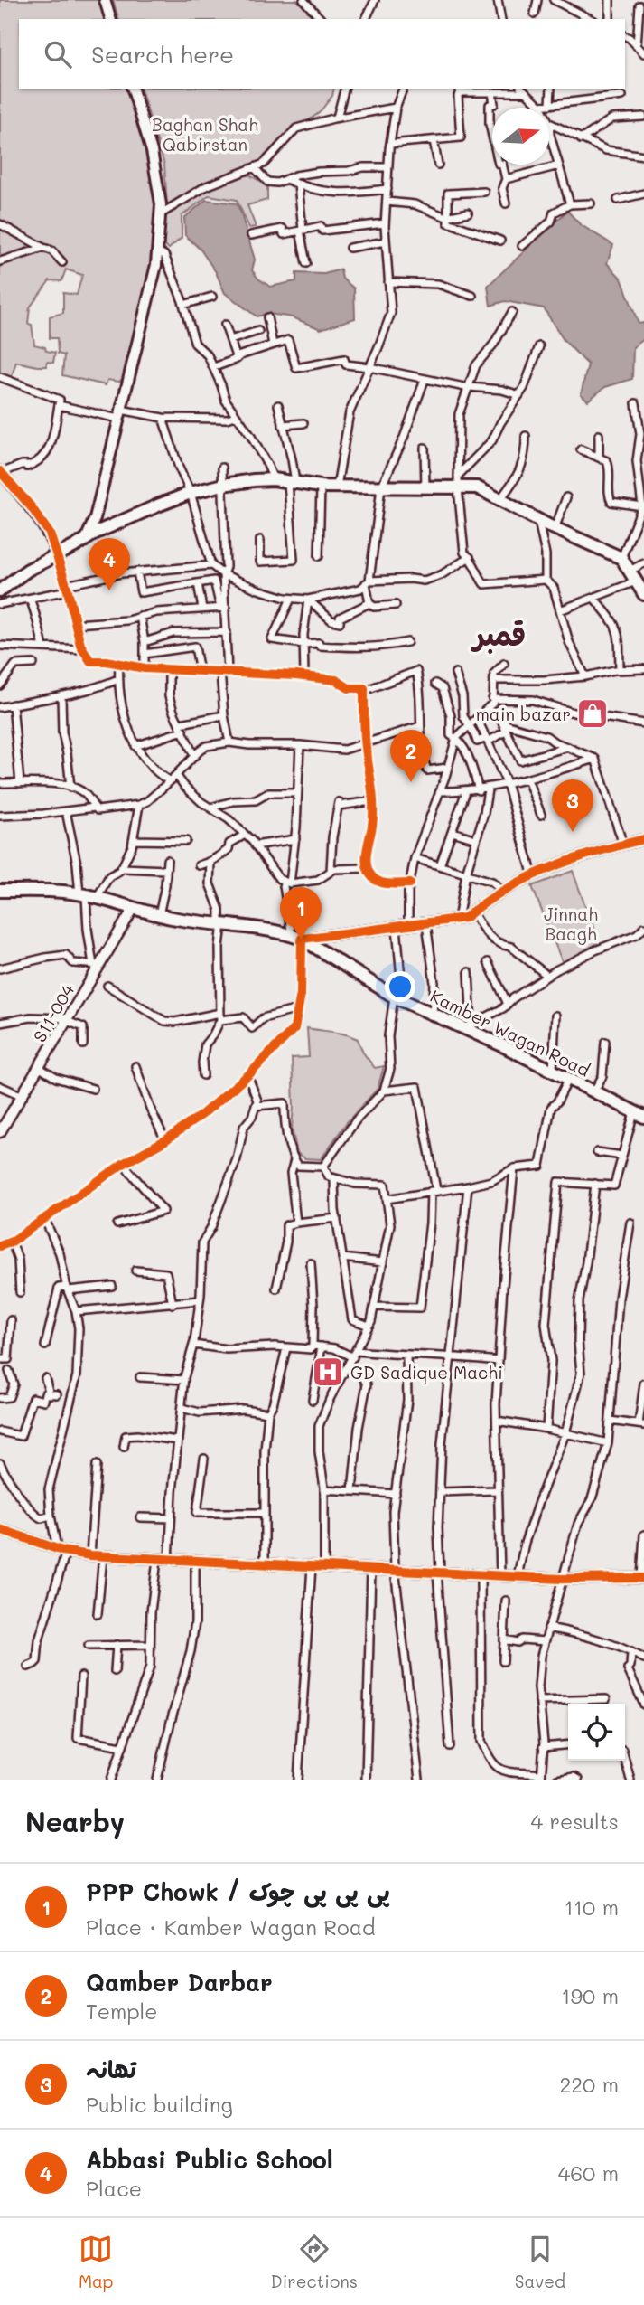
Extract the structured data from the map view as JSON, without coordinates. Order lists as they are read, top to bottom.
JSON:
{
  "streets": {
    "main road": ["Kamber Wagan Road"],
    "street": ["S11-004"]
  },
  "crossings": [
    ["S11-004", "Kamber Wagan Road"]
  ],
  "districts": ["قمبر"],
  "parks": ["Baghan Shah Qabirstan", "Jinnah Baagh"],
  "places": {
    "shop": ["main bazar"],
    "hospital": ["GD Sadique Machi"]
  },
  "north": "right",
  "page": {
    "search": "Search here",
    "pins": [
      "4",
      "2",
      "3",
      "1"
    ],
    "heading": ["Nearby", "4 results"],
    "list": [
      {
        "mark": "1",
        "name": "PPP Chowk / پی پی پی چوک",
        "note": "Place · Kamber Wagan Road",
        "value": "110 m"
      },
      {
        "mark": "2",
        "name": "Qamber Darbar",
        "note": "Temple",
        "value": "190 m"
      },
      {
        "mark": "3",
        "name": "تھانہ",
        "note": "Public building",
        "value": "220 m"
      },
      {
        "mark": "4",
        "name": "Abbasi Public School",
        "note": "Place",
        "value": "460 m"
      }
    ],
    "nav": ["Map", "Directions", "Saved"]
  }
}
